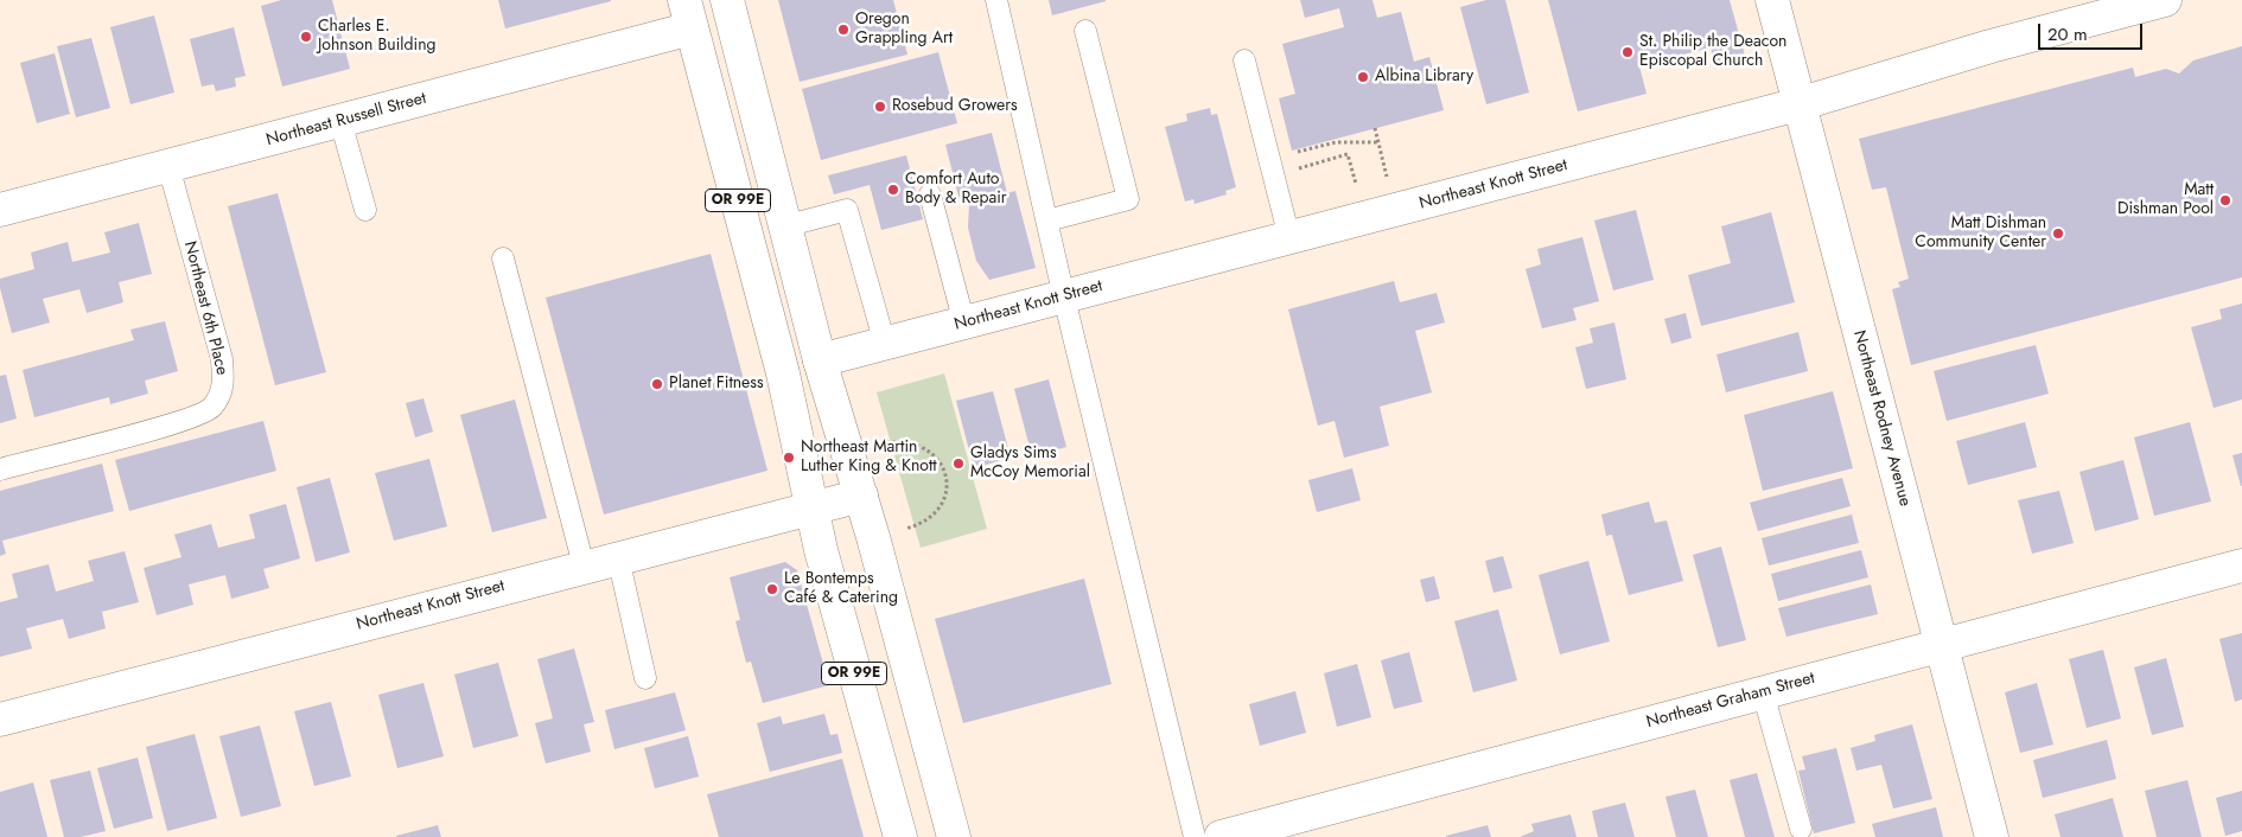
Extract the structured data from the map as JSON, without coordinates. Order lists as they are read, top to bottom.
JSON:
{
  "streets": {
    "street": [
      "Northeast Russell Street",
      "Northeast Knott Street",
      "OR 99E",
      "Northeast Rodney Avenue",
      "Northeast Graham Street"
    ],
    "lane": ["Northeast 6th Place"]
  },
  "crossings": [
    ["Northeast Russell Street", "OR 99E"],
    ["Northeast Russell Street", "Northeast 6th Place"],
    ["Northeast Knott Street", "OR 99E"],
    ["Northeast Knott Street", "Northeast Rodney Avenue"],
    ["Northeast Rodney Avenue", "Northeast Graham Street"]
  ],
  "places": [
    "Oregon Grappling Art",
    "Charles E. Johnson Building",
    "St. Philip the Deacon Episcopal Church",
    "Albina Library",
    "Rosebud Growers",
    "Comfort Auto Body & Repair",
    "Matt Dishman Pool",
    "Matt Dishman Community Center",
    "Planet Fitness",
    "Northeast Martin Luther King & Knott",
    "Gladys Sims McCoy Memorial",
    "Le Bontemps Café & Catering"
  ],
  "scale_bar": "20 m"
}
